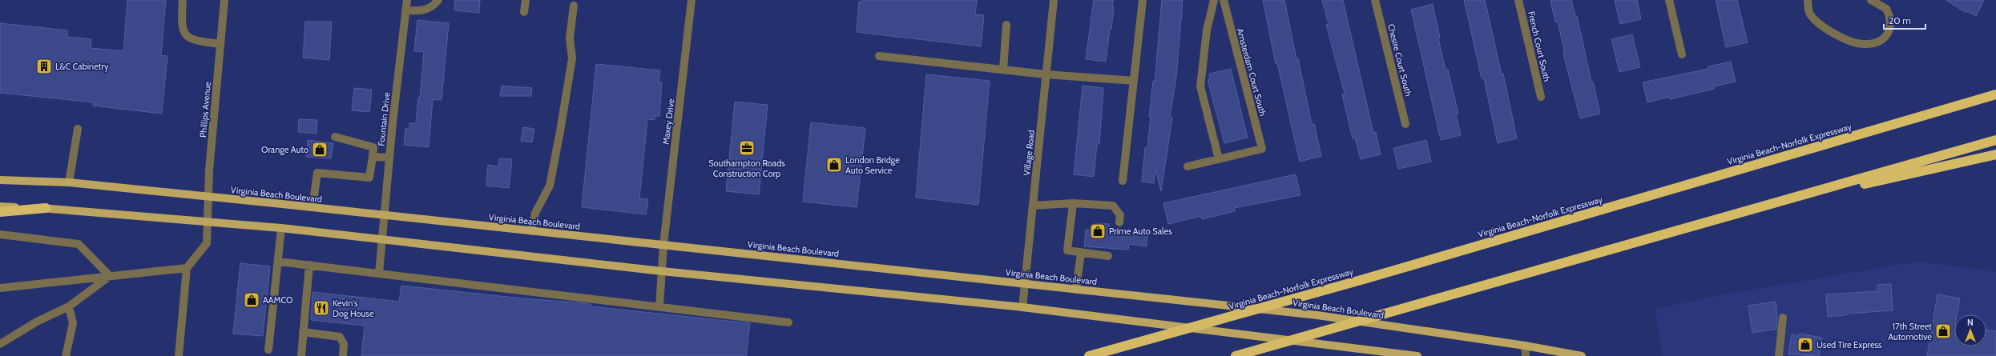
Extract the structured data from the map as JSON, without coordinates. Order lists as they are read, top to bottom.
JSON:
{
  "streets": {
    "highway": ["Virginia Beach-Norfolk Expressway"],
    "main road": ["Virginia Beach Boulevard"],
    "street": [
      "French Court South",
      "Chesire Court South",
      "Amsterdam Court South",
      "Phillips Avenue",
      "Fountain Drive",
      "Maxey Drive",
      "Village Road"
    ]
  },
  "crossings": [
    ["Phillips Avenue", "Virginia Beach Boulevard"],
    ["Fountain Drive", "Virginia Beach Boulevard"],
    ["Maxey Drive", "Virginia Beach Boulevard"],
    ["Village Road", "Virginia Beach Boulevard"]
  ],
  "places": {
    "building": ["L&C Cabinetry"],
    "office": ["Southampton Roads Construction Corp"],
    "shop": [
      "Orange Auto",
      "London Bridge Auto Service",
      "Prime Auto Sales",
      "AAMCO",
      "17th Street Automotive",
      "Used Tire Express"
    ],
    "restaurant": ["Kevin's Dog House"]
  },
  "scale_bar": "20 m",
  "north": "top"
}
